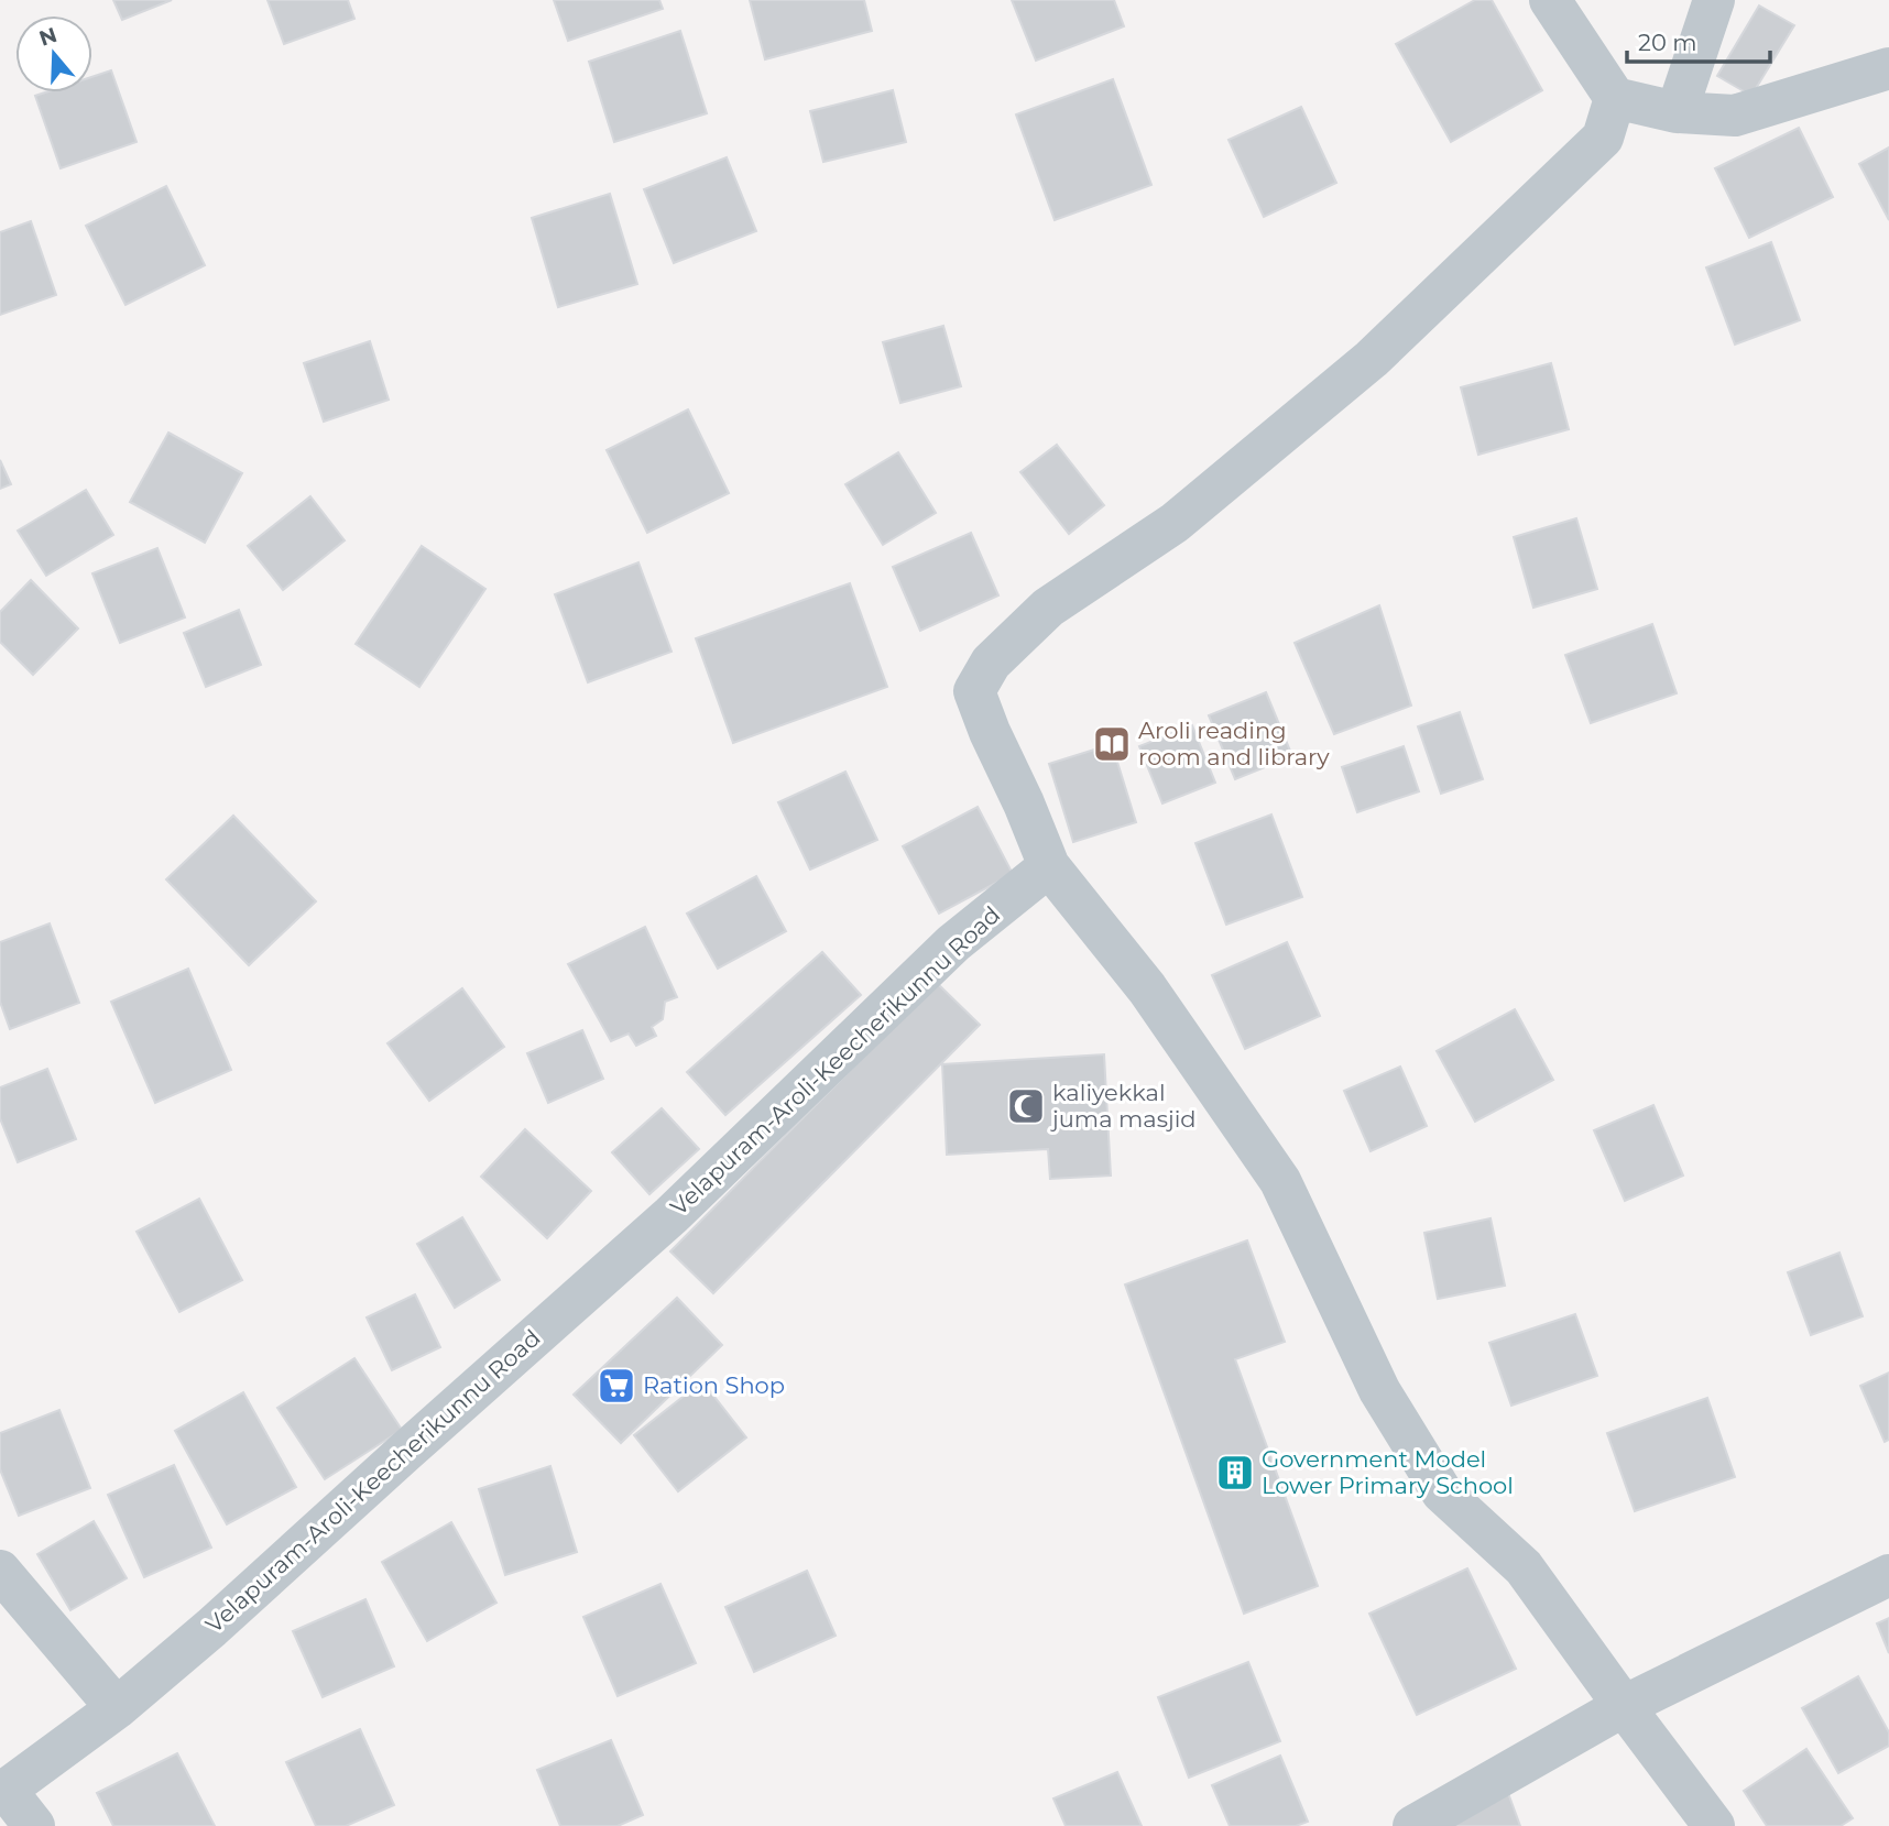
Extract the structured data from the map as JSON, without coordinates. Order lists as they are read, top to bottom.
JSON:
{
  "streets": {
    "street": ["Velapuram-Aroli-Keecherikunnu Road"]
  },
  "places": {
    "library": ["Aroli reading room and library"],
    "mosque": ["kaliyekkal juma masjid"],
    "supermarket": ["Ration Shop"],
    "building": ["Government Model Lower Primary School"]
  },
  "scale_bar": "20 m",
  "north": "top"
}
